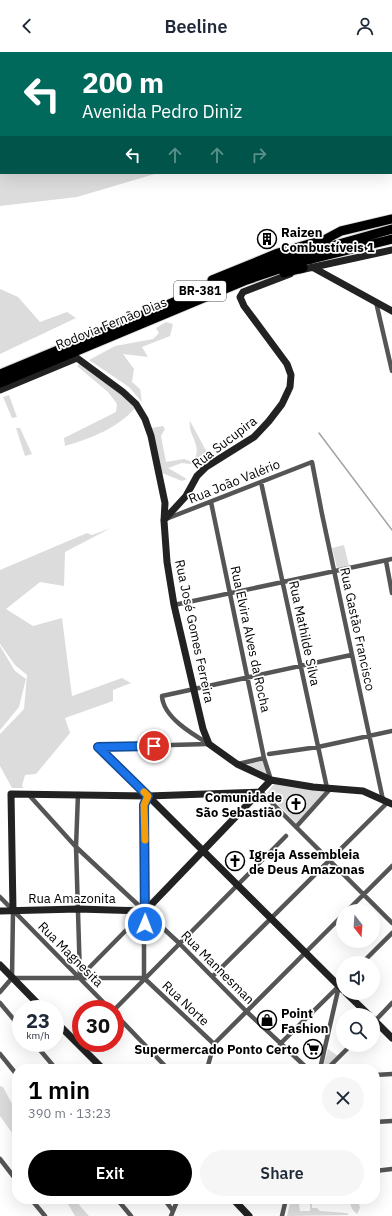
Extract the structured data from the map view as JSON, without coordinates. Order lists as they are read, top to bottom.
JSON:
{
  "streets": {
    "highway": ["BR-381", "Rodovia Fernão Dias"],
    "street": [
      "Rua Sucupira",
      "Rua João Valério",
      "Rua Gastão Francisco",
      "Rua José Gomes Ferreira",
      "Rua Mathilde Silva",
      "Rua Elvira Alves da Rocha",
      "Rua Amazonita",
      "Rua Magnesita",
      "Rua Mannesman",
      "Rua Norte"
    ]
  },
  "crossings": [
    ["BR-381", "Rodovia Fernão Dias"],
    ["BR-381", "Rua Sucupira"],
    ["Rodovia Fernão Dias", "Rua José Gomes Ferreira"],
    ["Rua Sucupira", "Rua João Valério"],
    ["Rua Sucupira", "Rua José Gomes Ferreira"],
    ["Rua João Valério", "Rua Gastão Francisco"],
    ["Rua João Valério", "Rua José Gomes Ferreira"],
    ["Rua João Valério", "Rua Mathilde Silva"],
    ["Rua João Valério", "Rua Elvira Alves da Rocha"],
    ["Rua Amazonita", "Rua Magnesita"],
    ["Rua Amazonita", "Rua Mannesman"]
  ],
  "places": {
    "building": ["Raizen Combustíveis 1"],
    "church": ["Comunidade São Sebastião", "Igreja Assembleia de Deus Amazonas"],
    "shop": ["Point Fashion"],
    "supermarket": ["Supermercado Ponto Certo"]
  },
  "north": "bottom",
  "page": {
    "header": "Beeline",
    "turn": ["200 m", "Avenida Pedro Diniz"],
    "speed": "23 km/h",
    "limit": "30",
    "heading": ["1 min", "390 m · 13:23"],
    "buttons": ["Exit", "Share"]
  }
}
